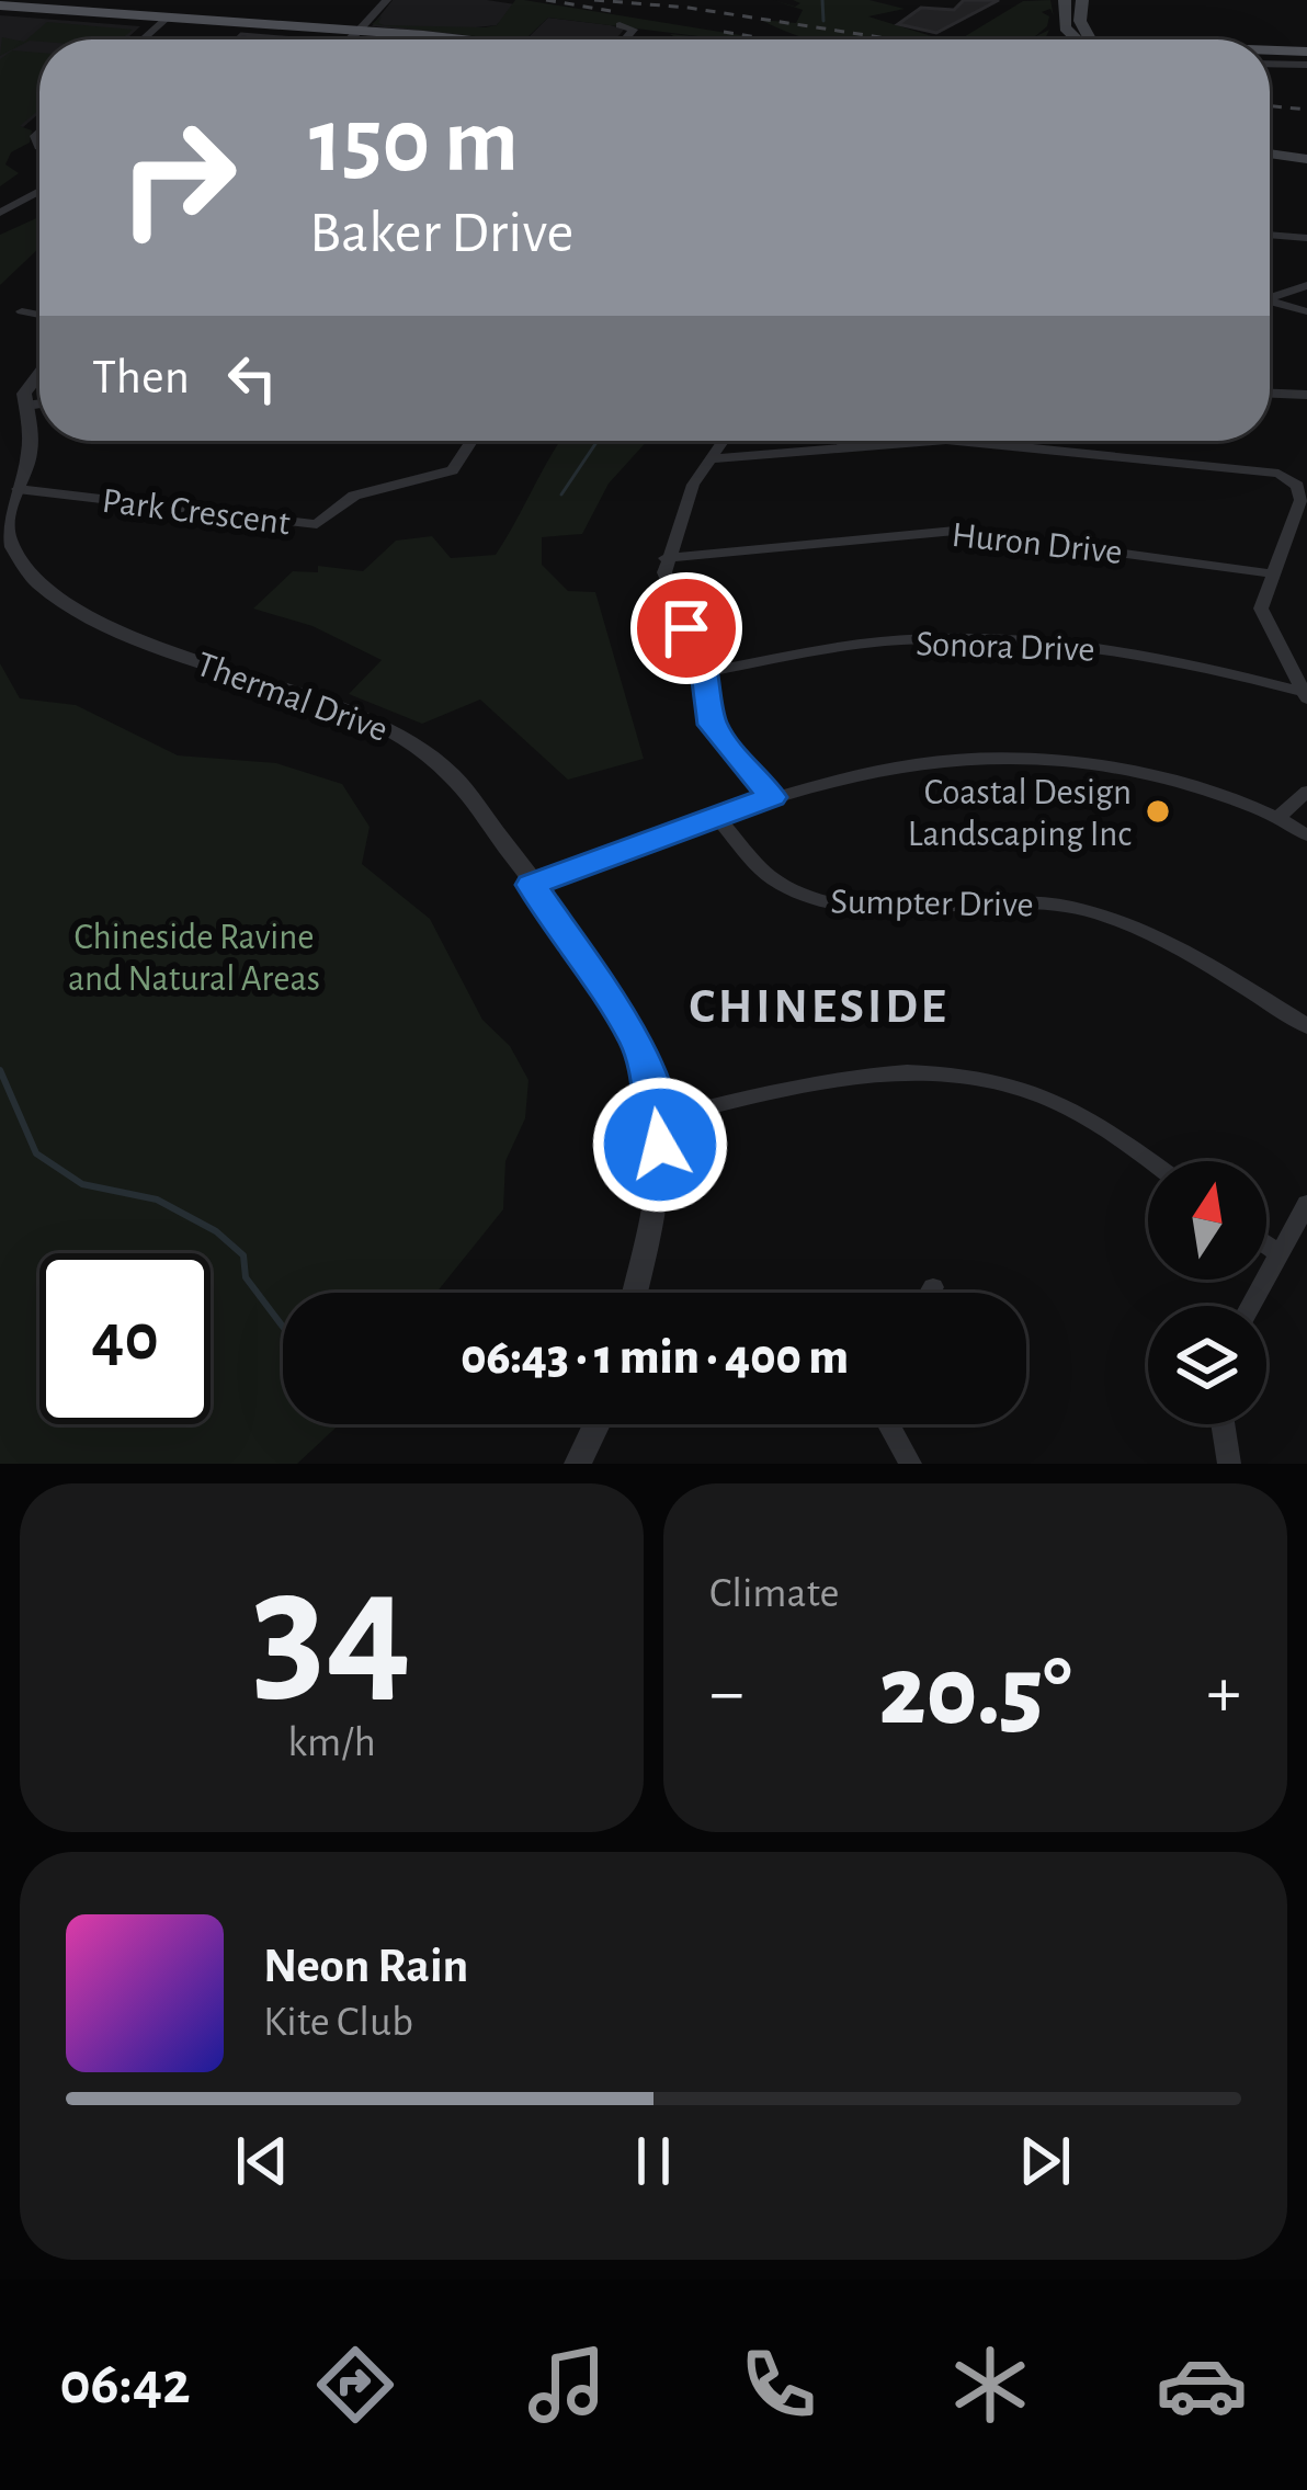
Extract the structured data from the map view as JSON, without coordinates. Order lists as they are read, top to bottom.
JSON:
{
  "streets": {
    "street": [
      "Park Crescent",
      "Huron Drive",
      "Sonora Drive",
      "Thermal Drive",
      "Sumpter Drive"
    ]
  },
  "crossings": [
    ["Park Crescent", "Thermal Drive"]
  ],
  "districts": ["CHINESIDE"],
  "parks": ["Chineside Ravine and Natural Areas"],
  "places": ["Coastal Design Landscaping Inc"],
  "north": "top",
  "page": {
    "turn": ["150 m", "Baker Drive"],
    "then": "Then",
    "limit": "40",
    "trip": "06:43 · 1 min · 400 m",
    "tile": [
      ["34", "km/h"],
      "Climate"
    ],
    "heat": ["−", "20.5°", "+"],
    "song": ["Neon Rain", "Kite Club"],
    "tabs": "06:42"
  }
}
